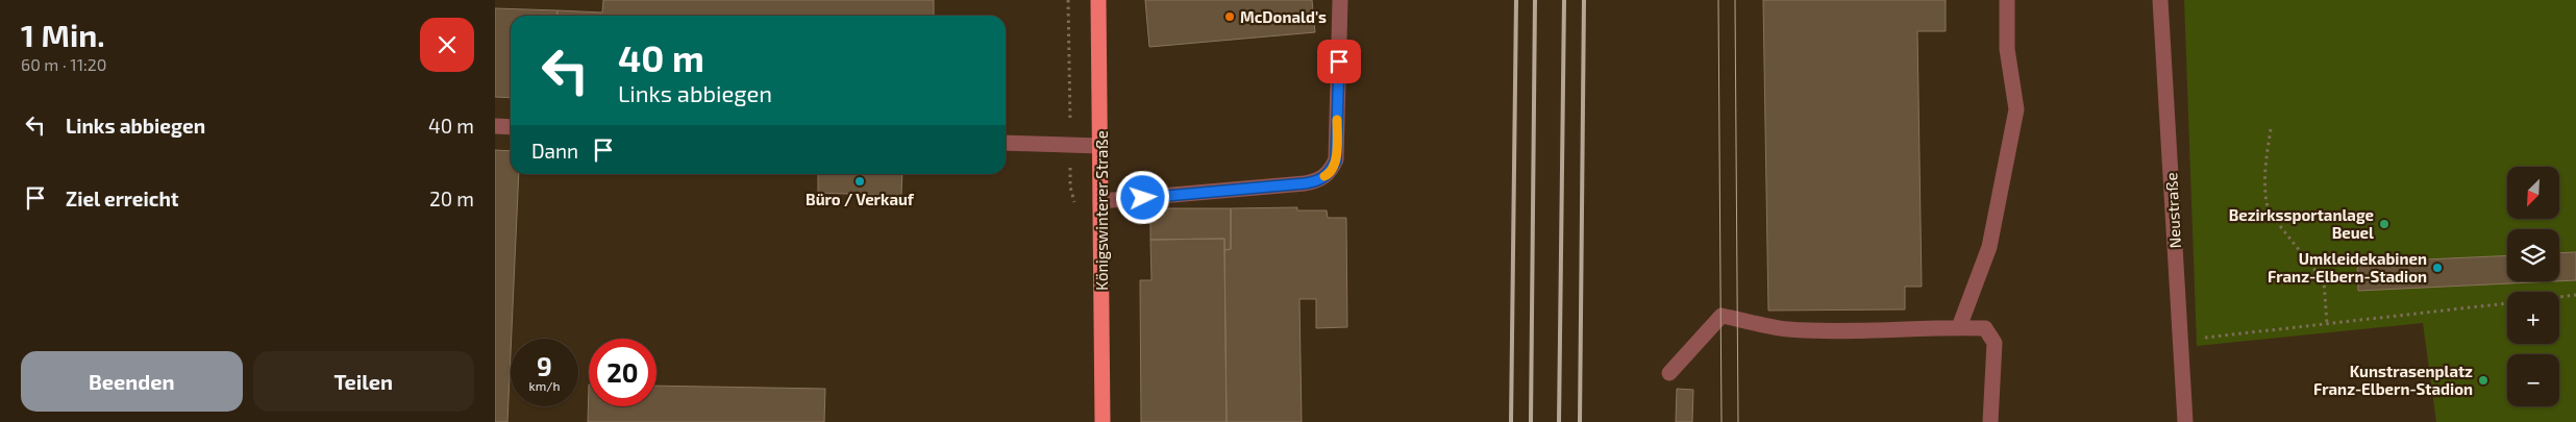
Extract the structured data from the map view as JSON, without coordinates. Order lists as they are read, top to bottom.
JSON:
{
  "streets": {
    "main road": ["Königswinterer Straße"],
    "street": ["Neustraße"]
  },
  "places": [
    "McDonald's",
    "Büro / Verkauf",
    "Bezirkssportanlage Beuel",
    "Umkleidekabinen Franz-Elbern-Stadion",
    "Kunstrasenplatz Franz-Elbern-Stadion"
  ],
  "north": "bottom left",
  "page": {
    "heading": ["1 Min.", "60 m · 11:20"],
    "turn": ["40 m", "Links abbiegen"],
    "list": [
      {
        "name": "Links abbiegen",
        "value": "40 m"
      },
      {
        "name": "Ziel erreicht",
        "value": "20 m"
      }
    ],
    "then": "Dann",
    "map_buttons": ["+", "−"],
    "speed": "9 km/h",
    "limit": "20",
    "buttons": ["Beenden", "Teilen"]
  }
}
